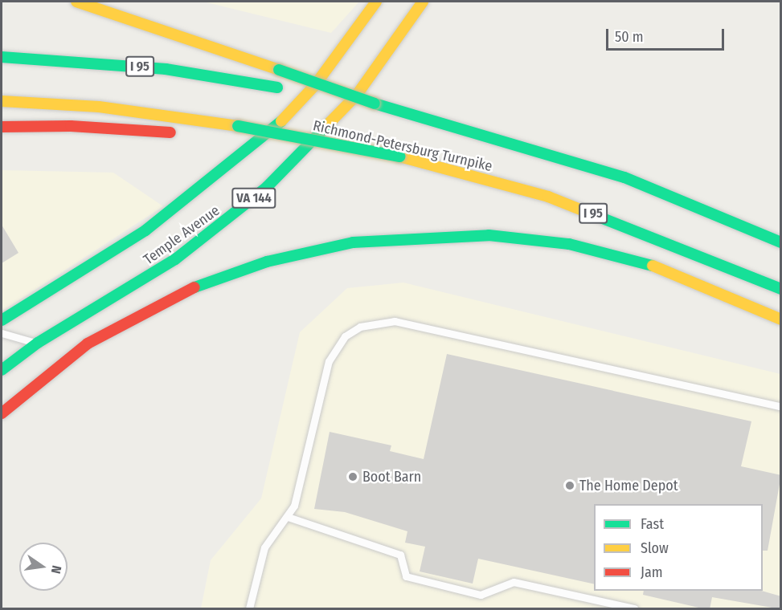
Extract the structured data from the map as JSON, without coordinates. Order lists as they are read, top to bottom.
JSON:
{
  "streets": {
    "main road": [
      "I 95",
      "Richmond-Petersburg Turnpike",
      "VA 144",
      "Temple Avenue"
    ]
  },
  "places": ["Boot Barn", "The Home Depot"],
  "legend": ["Fast", "Slow", "Jam"],
  "scale_bar": "50 m",
  "north": "right"
}
